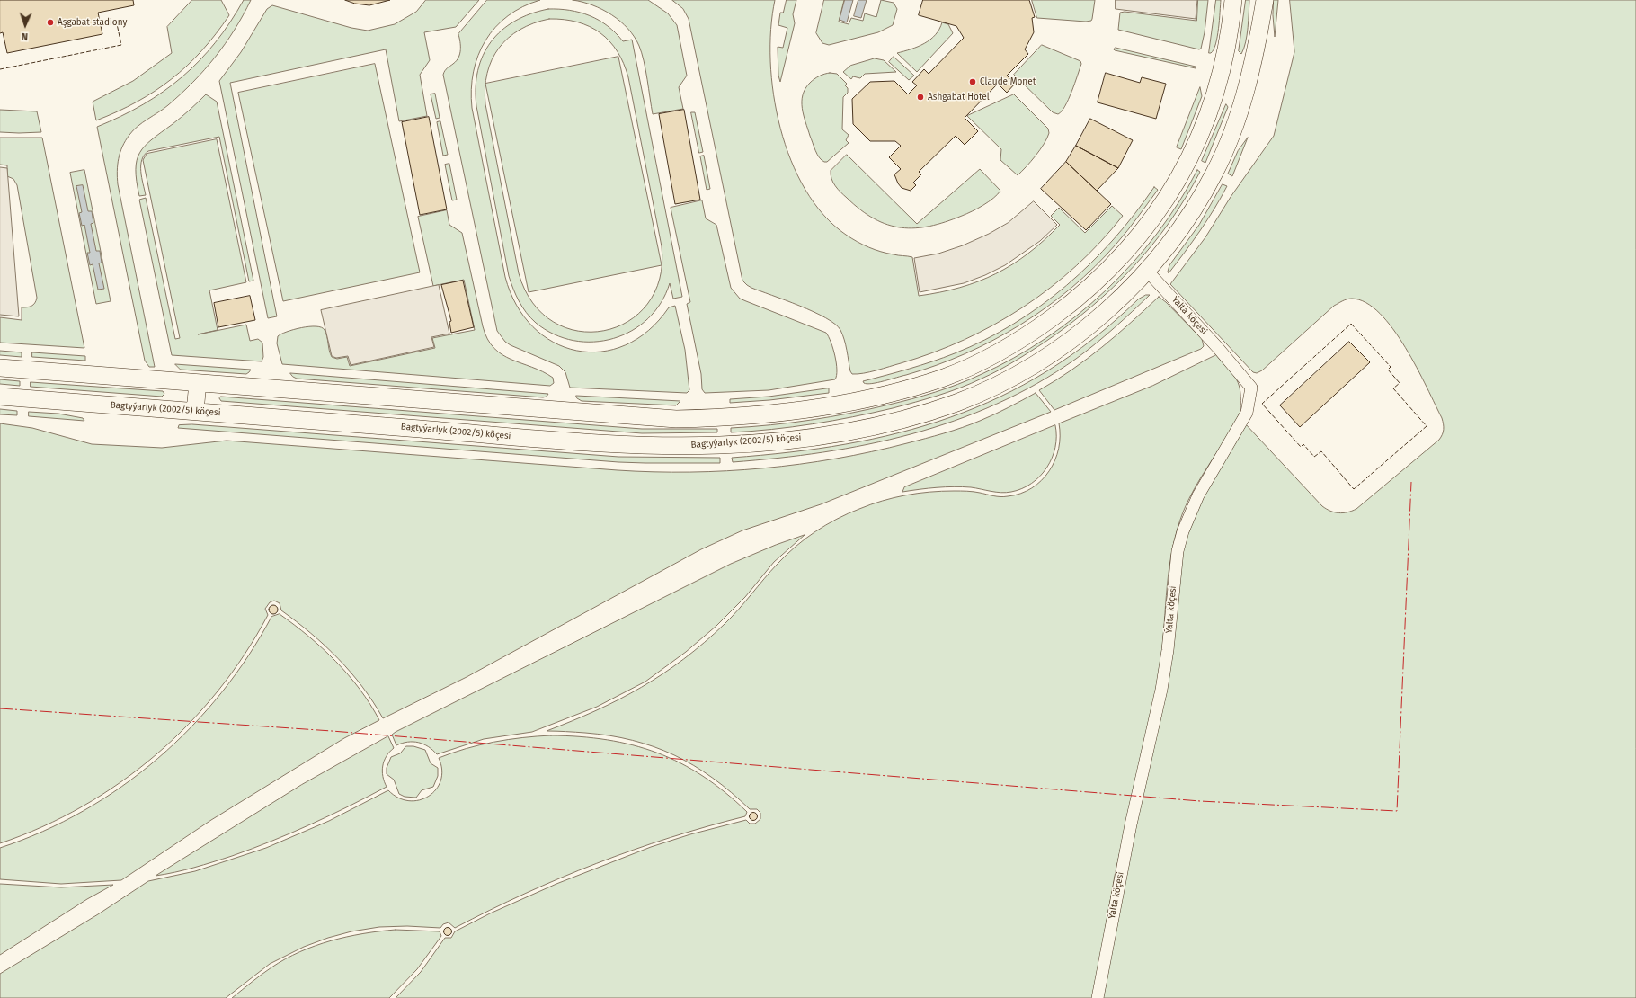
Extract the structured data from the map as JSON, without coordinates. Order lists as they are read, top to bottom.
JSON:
{
  "streets": {
    "street": ["Ýalta köçesi", "Bagtyýarlyk (2002/5) köçesi"]
  },
  "crossings": [
    ["Ýalta köçesi", "Bagtyýarlyk (2002/5) köçesi"]
  ],
  "places": ["Aşgabat stadiony", "Claude Monet", "Ashgabat Hotel"],
  "north": "bottom"
}
